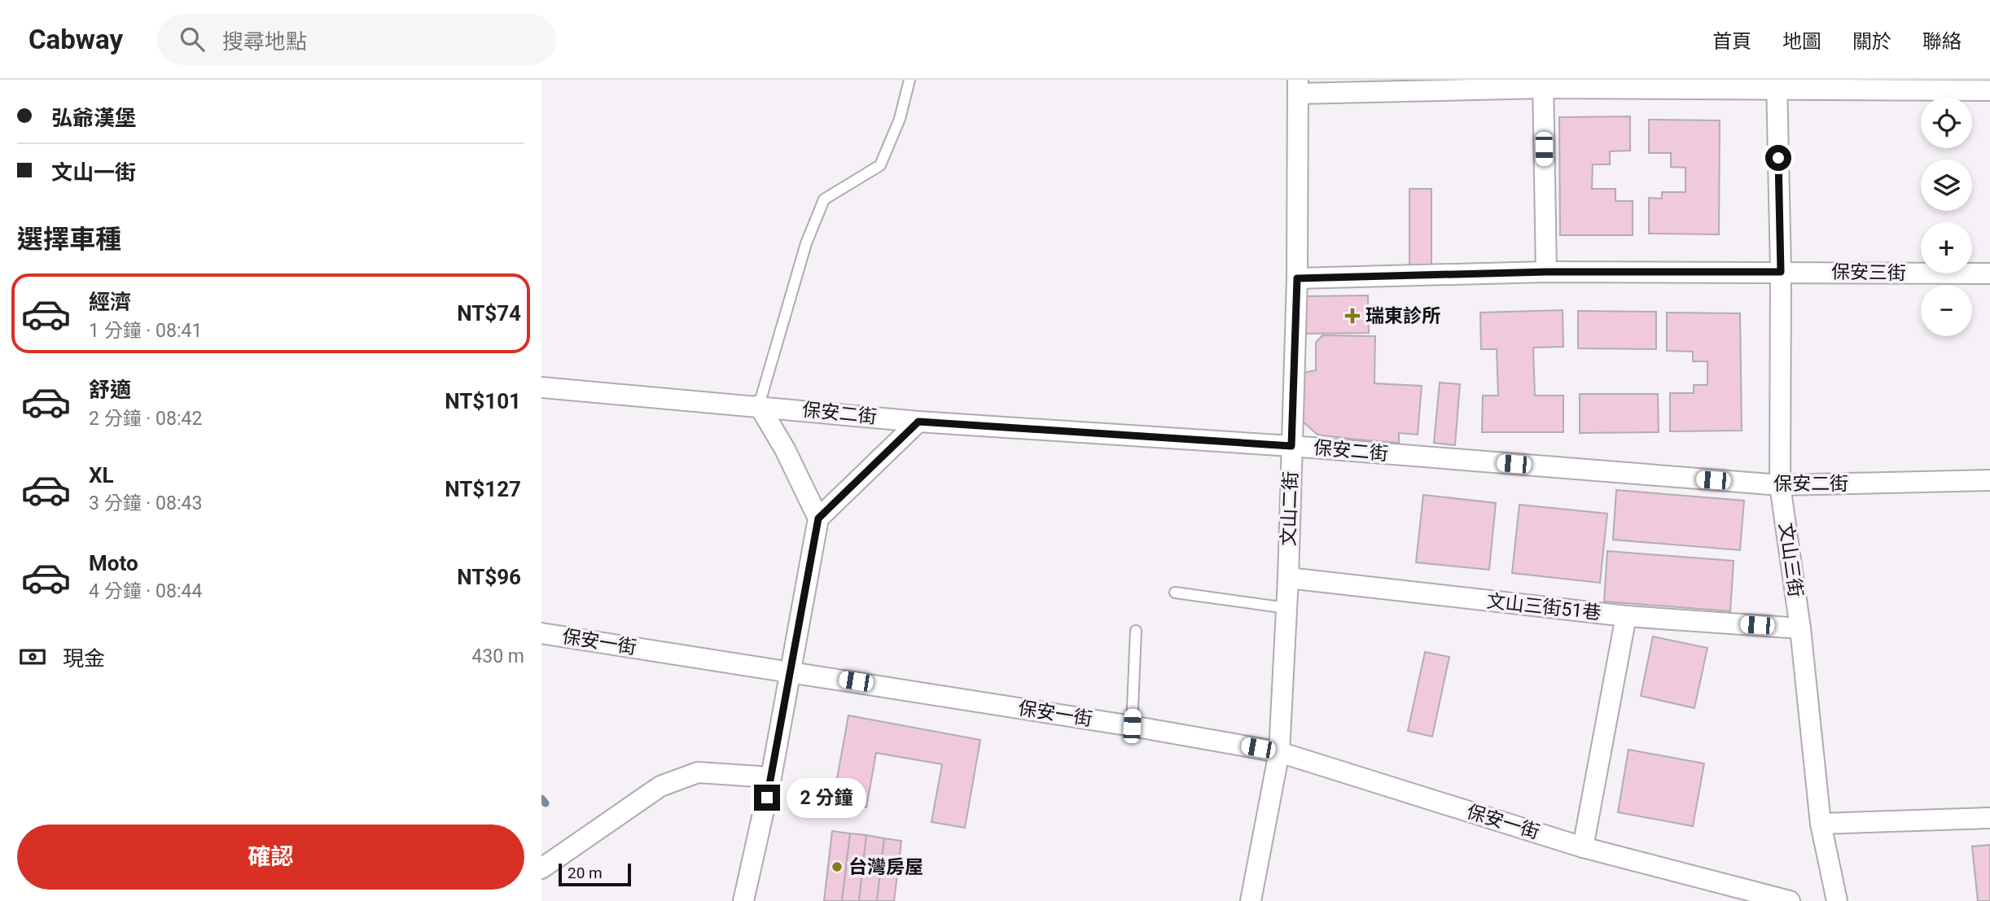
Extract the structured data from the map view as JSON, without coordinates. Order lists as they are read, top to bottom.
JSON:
{
  "streets": {
    "street": [
      "保安三街",
      "保安二街",
      "文山二街",
      "文山三街",
      "文山三街51巷",
      "保安一街"
    ]
  },
  "crossings": [
    ["保安三街", "文山二街"],
    ["保安三街", "文山三街"],
    ["保安二街", "文山二街"],
    ["保安二街", "文山三街"],
    ["文山二街", "文山三街51巷"],
    ["文山二街", "保安一街"],
    ["文山三街", "文山三街51巷"]
  ],
  "places": {
    "health": ["瑞東診所"],
    "other": ["台灣房屋"]
  },
  "scale_bar": "20 m",
  "page": {
    "header": "Cabway",
    "search": "搜尋地點",
    "nav": [
      "首頁",
      "地圖",
      "關於",
      "聯絡"
    ],
    "banner": ["弘爺漢堡", "文山一街"],
    "map_buttons": ["+", "−"],
    "heading": "選擇車種",
    "list": [
      {
        "name": "經濟",
        "note": "1 分鐘 · 08:41",
        "value": "NT$74"
      },
      {
        "name": "舒適",
        "note": "2 分鐘 · 08:42",
        "value": "NT$101"
      },
      {
        "name": "XL",
        "note": "3 分鐘 · 08:43",
        "value": "NT$127"
      },
      {
        "name": "Moto",
        "note": "4 分鐘 · 08:44",
        "value": "NT$96"
      }
    ],
    "pay": ["現金", "430 m"],
    "bubble": "2 分鐘",
    "buttons": "確認",
    "scale": "20 m"
  }
}
